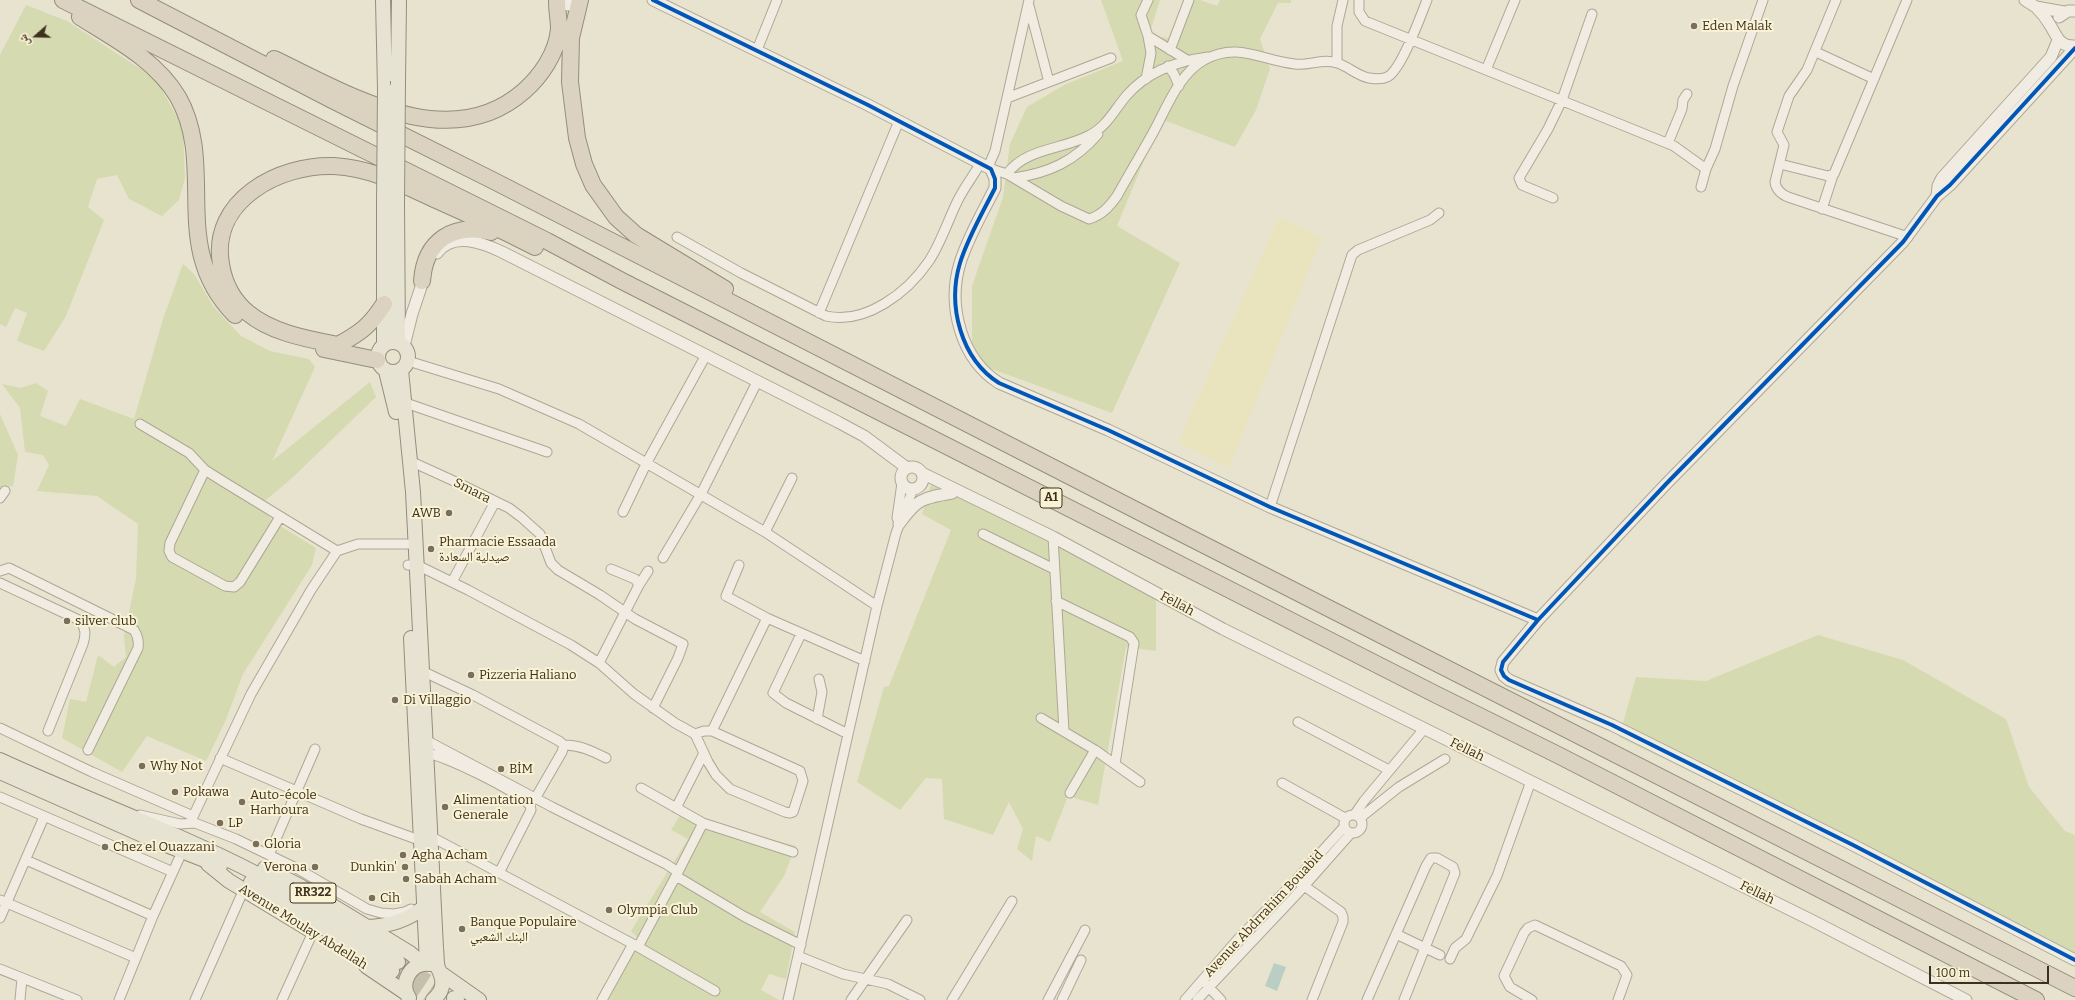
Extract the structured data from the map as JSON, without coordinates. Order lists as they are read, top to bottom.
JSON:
{
  "streets": {
    "highway": ["A1"],
    "main road": ["RR322", "Avenue Moulay Abdellah"],
    "street": ["Smara", "Fellah", "Avenue Abdrrahim Bouabid"]
  },
  "crossings": [
    ["RR322", "Avenue Moulay Abdellah"]
  ],
  "places": [
    "Eden Malak",
    "AWB",
    "Pharmacie Essaada صيدلية السعادة",
    "silver club",
    "Pizzeria Haliano",
    "Di Villaggio",
    "Why Not",
    "BİM",
    "Pokawa",
    "Auto-école Harhoura",
    "Alimentation Generale",
    "LP",
    "Gloria",
    "Chez el Ouazzani",
    "Agha Acham",
    "Verona",
    "Dunkin'",
    "Sabah Acham",
    "Cih",
    "Olympia Club",
    "Banque Populaire البنك الشعبي"
  ],
  "scale_bar": "100 m",
  "north": "left"
}
